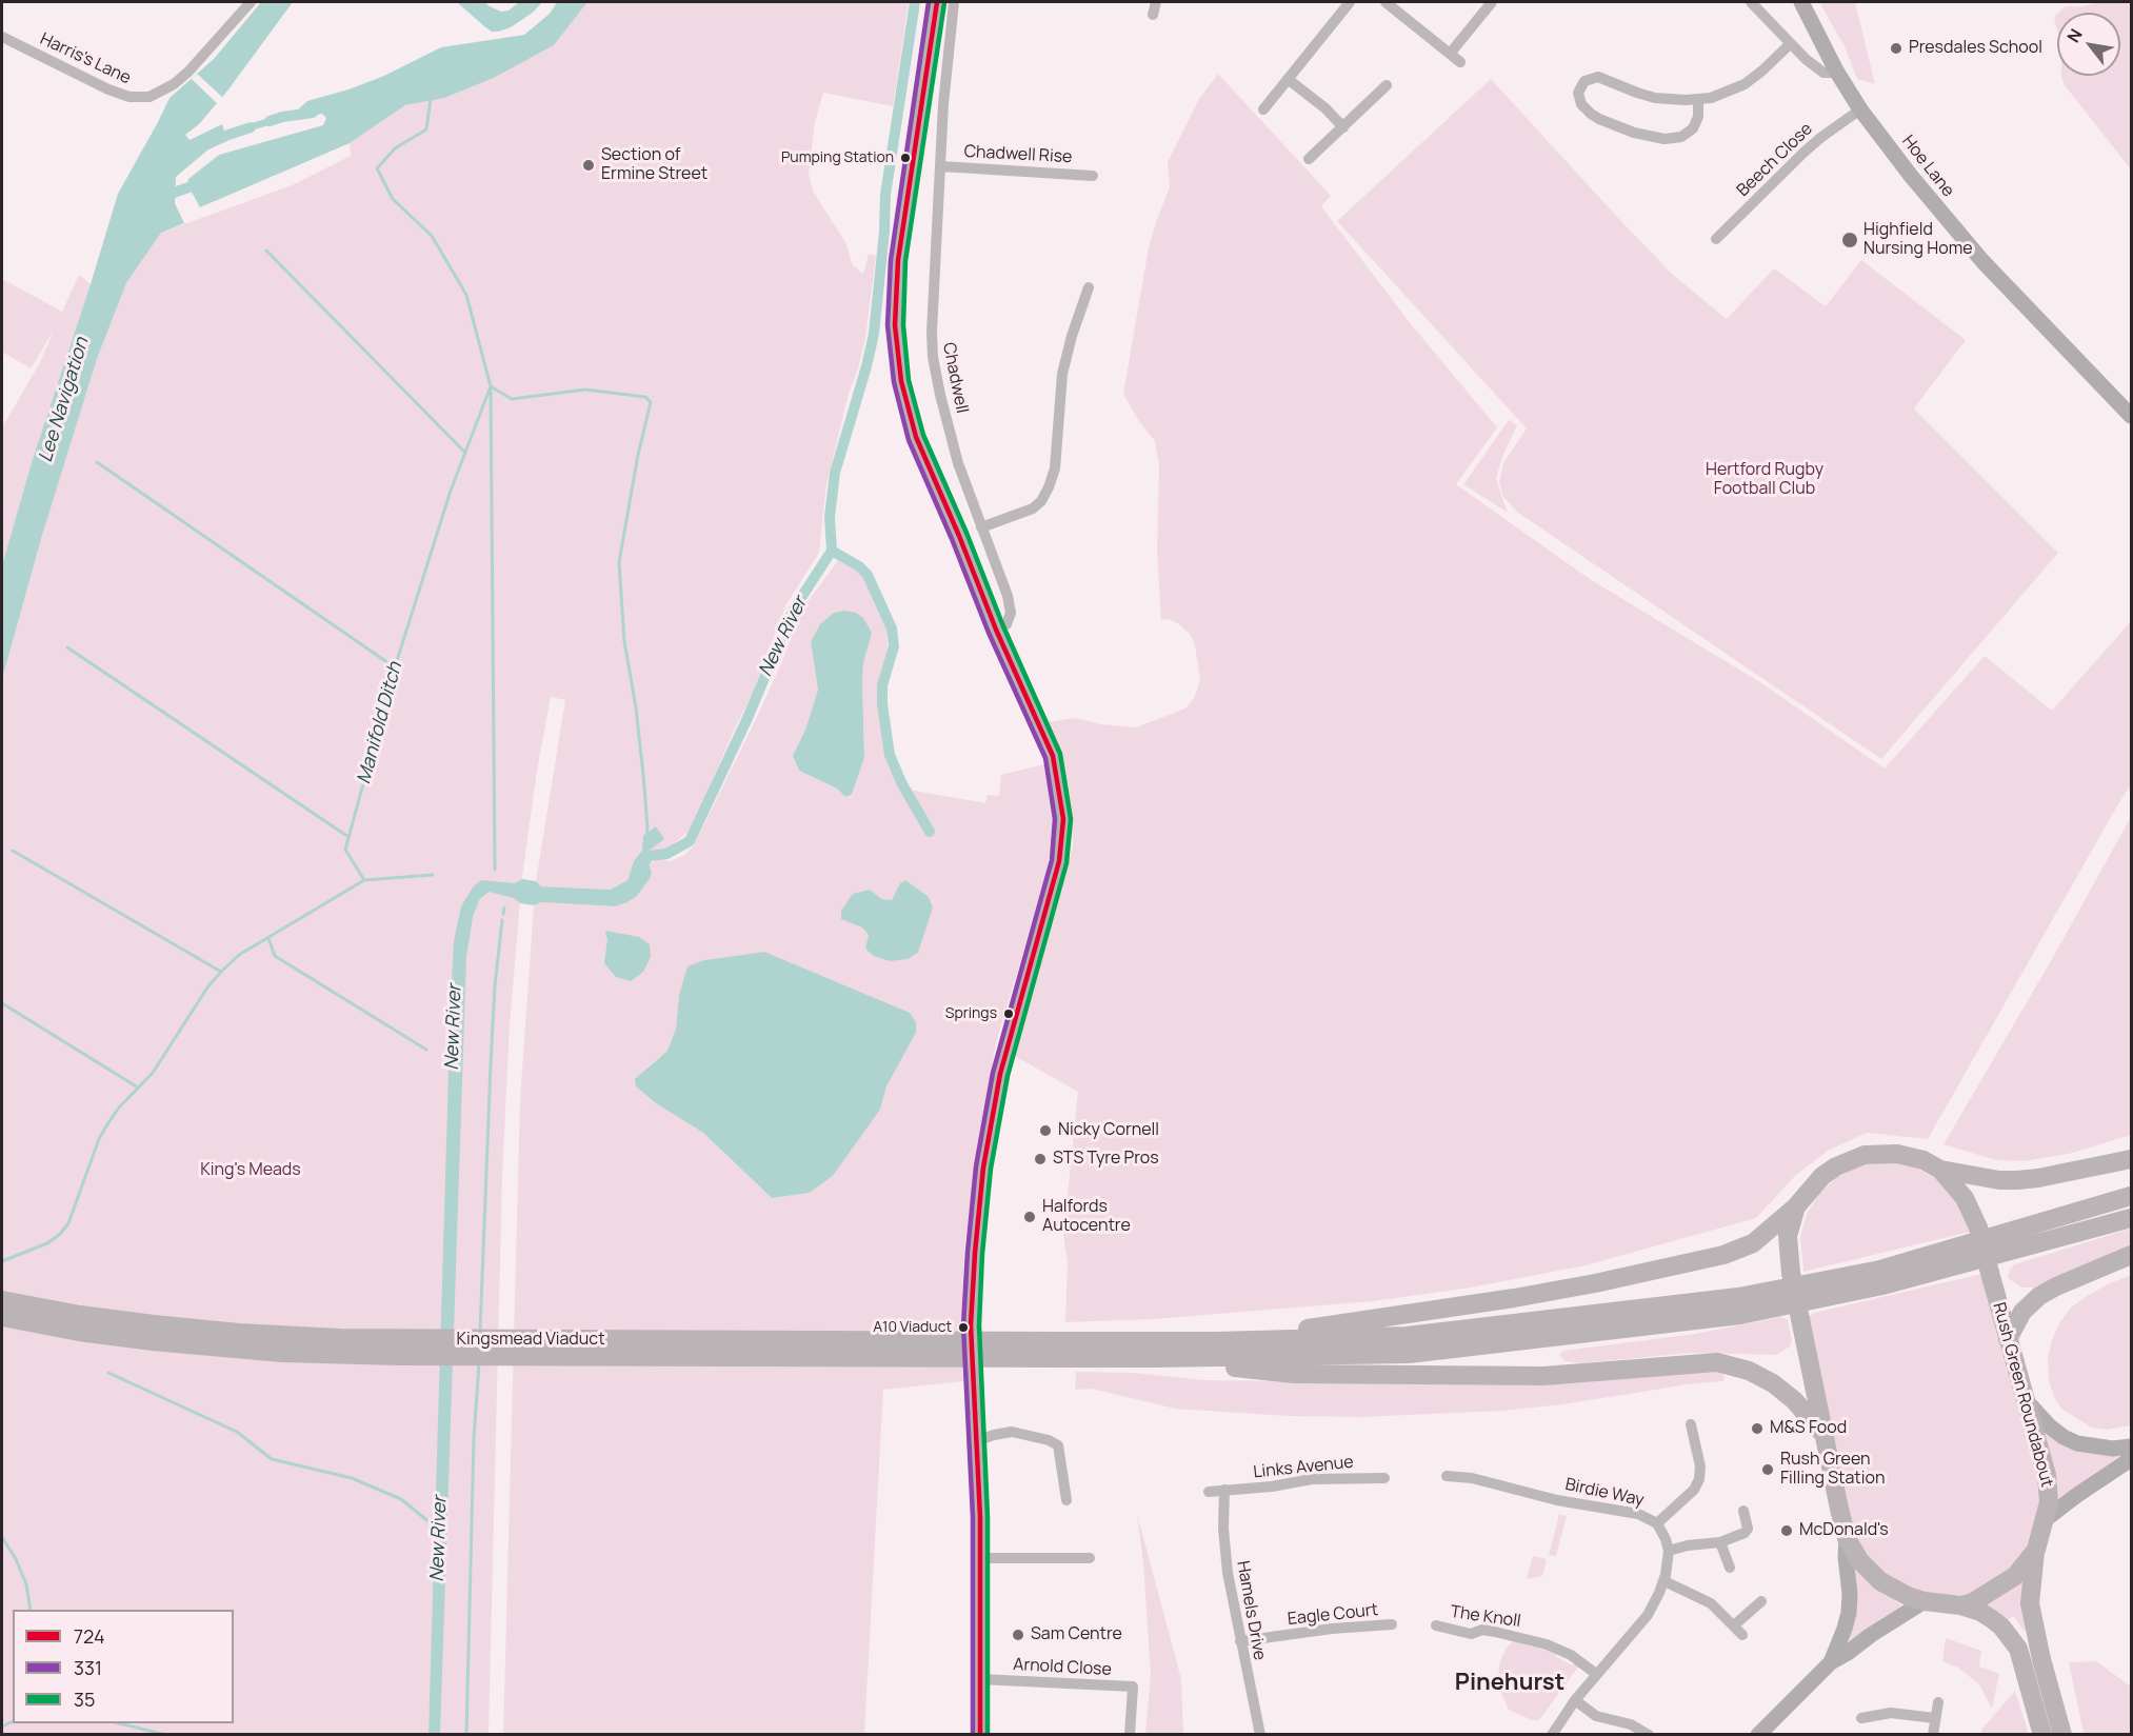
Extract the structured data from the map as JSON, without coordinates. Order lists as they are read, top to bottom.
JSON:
{
  "streets": {
    "highway": ["Kingsmead Viaduct", "Rush Green Roundabout"],
    "main road": ["Hoe Lane"],
    "street": [
      "Harris's Lane",
      "Chadwell Rise",
      "Beech Close",
      "Chadwell",
      "Links Avenue",
      "Birdie Way",
      "Hamels Drive",
      "Eagle Court",
      "The Knoll",
      "Arnold Close"
    ]
  },
  "crossings": [
    ["Chadwell Rise", "Chadwell"],
    ["Beech Close", "Hoe Lane"],
    ["Links Avenue", "Hamels Drive"],
    ["Hamels Drive", "Eagle Court"]
  ],
  "districts": ["Pinehurst"],
  "water": ["Lee Navigation", "New River", "Manifold Ditch"],
  "parks": ["Hertford Rugby Football Club", "King's Meads"],
  "places": [
    "Presdales School",
    "Pumping Station",
    "Section of Ermine Street",
    "Highfield Nursing Home",
    "Springs",
    "Nicky Cornell",
    "STS Tyre Pros",
    "Halfords Autocentre",
    "A10 Viaduct",
    "M&S Food",
    "Rush Green Filling Station",
    "McDonald's",
    "Sam Centre"
  ],
  "lines": ["transit line 724", "transit line 331", "transit line 35"],
  "legend": ["724", "331", "35"],
  "north": "top left"
}
